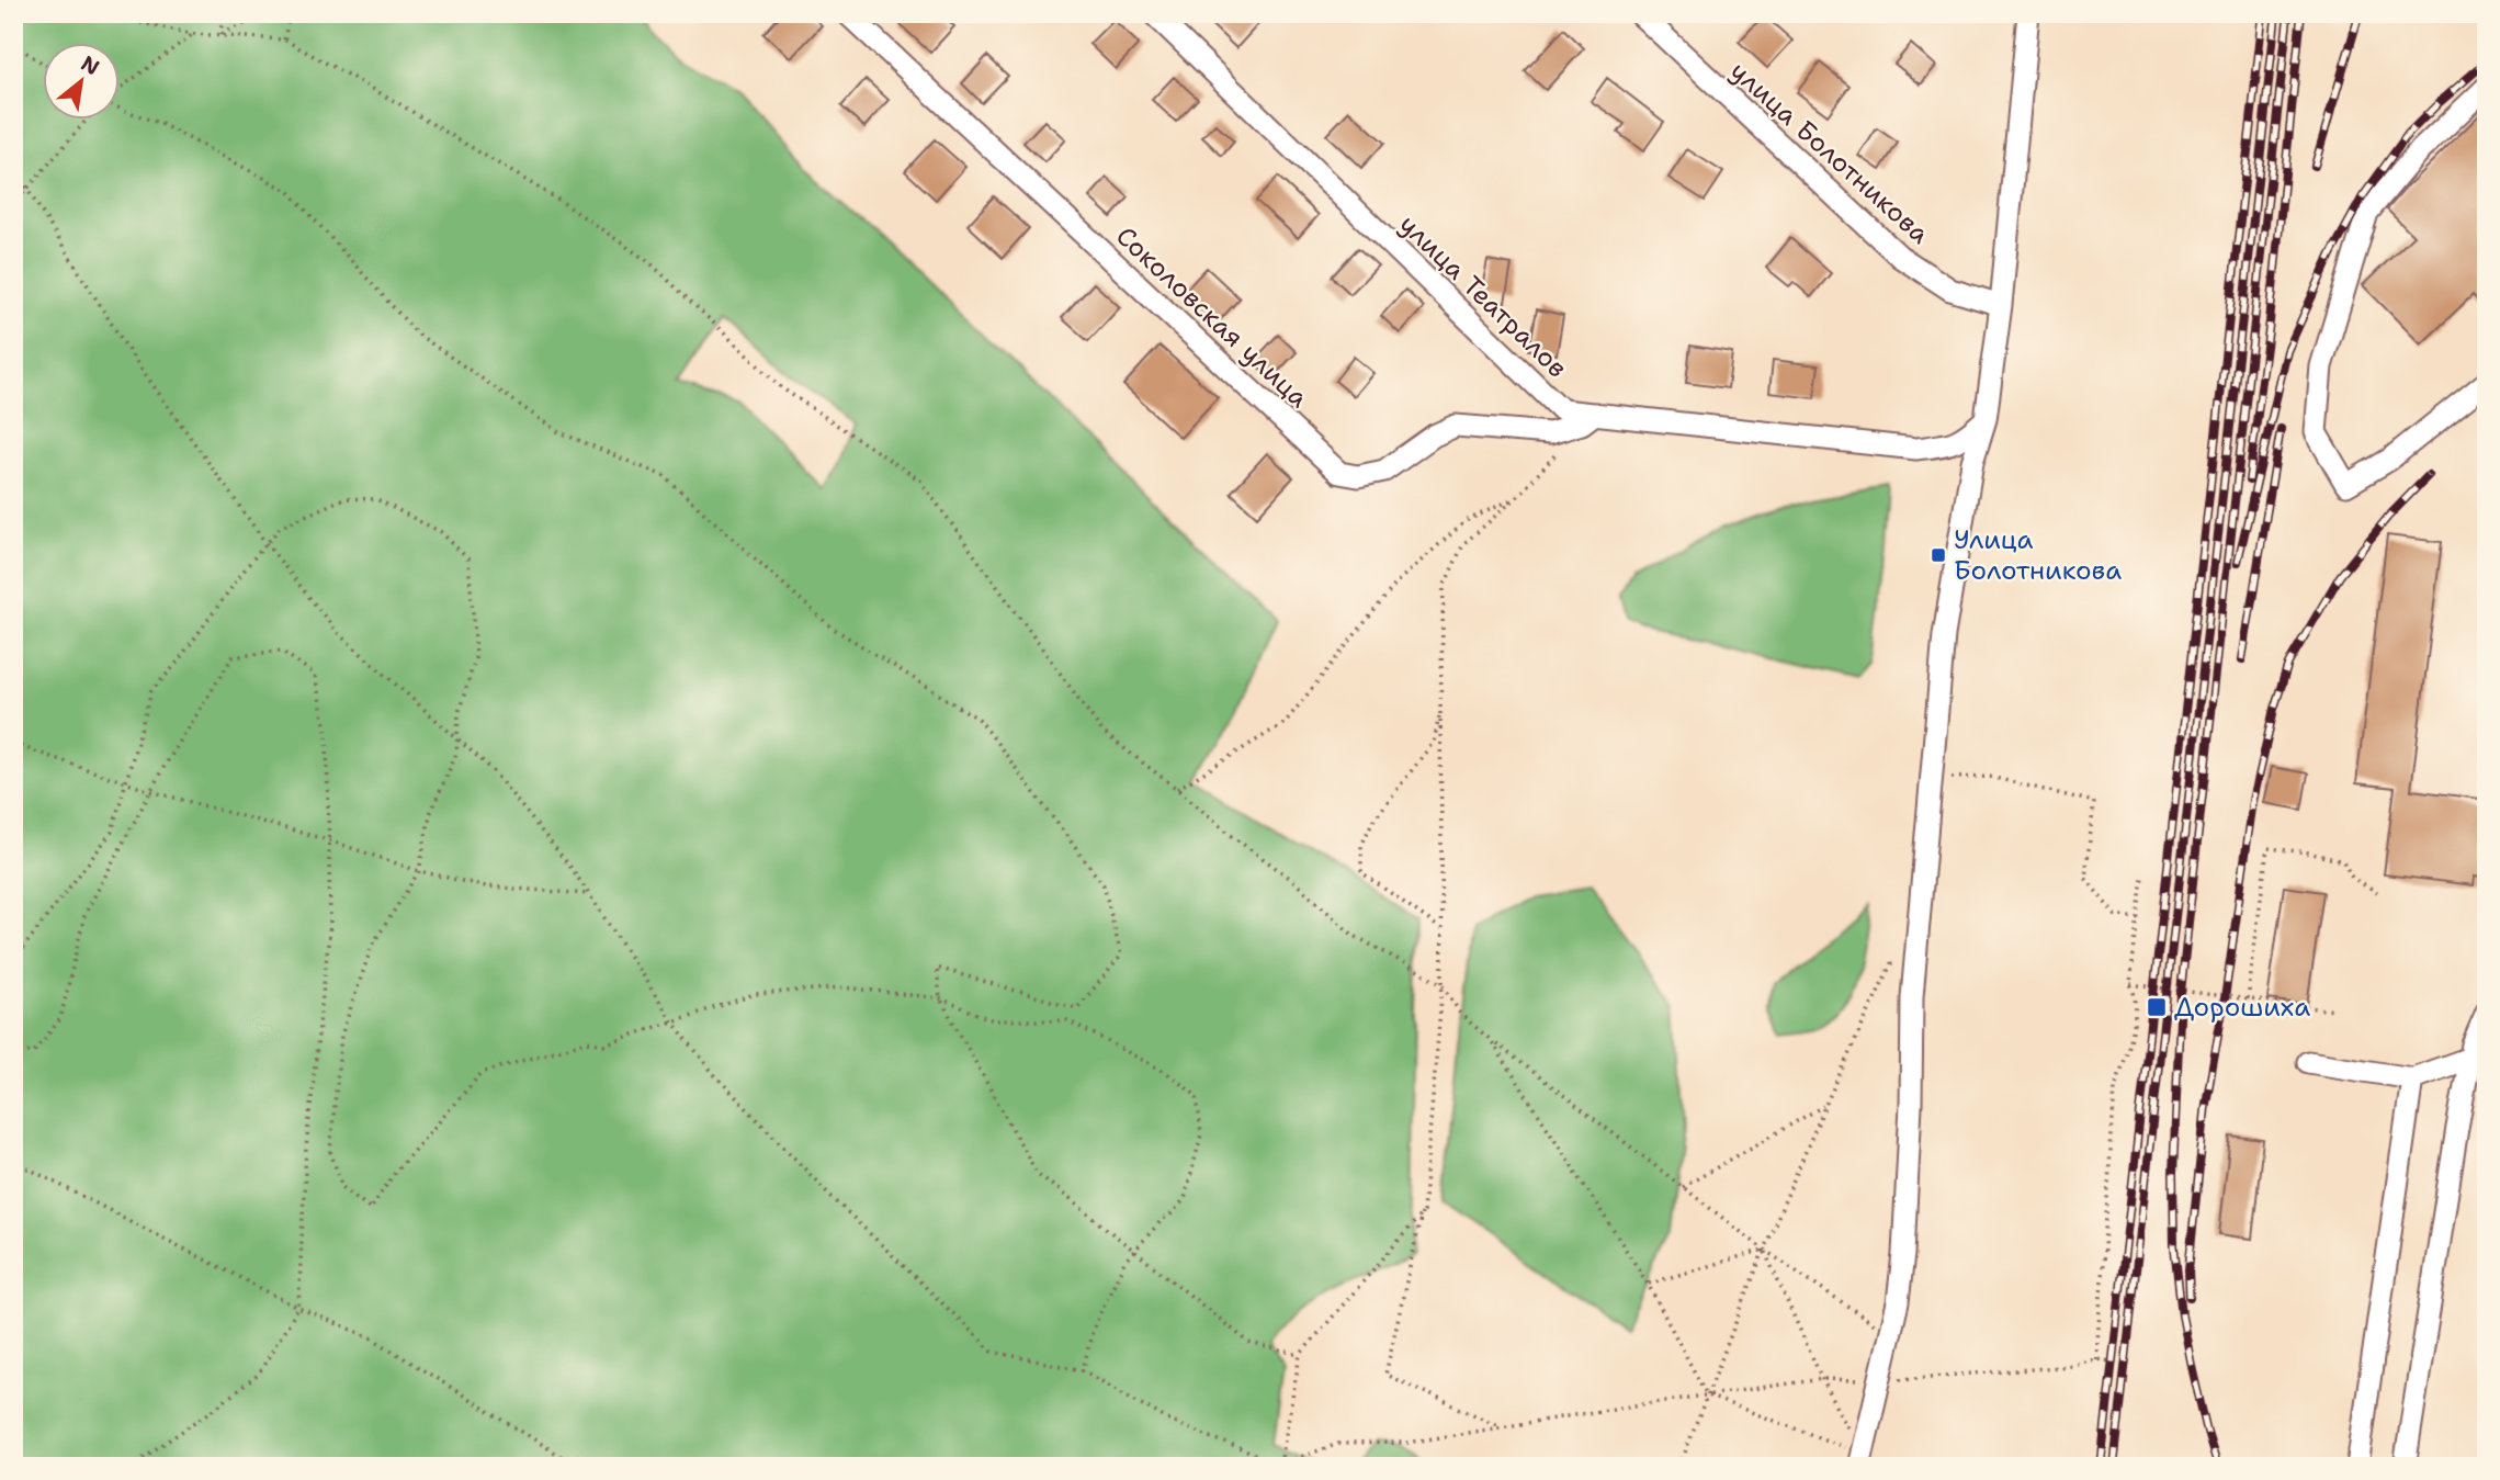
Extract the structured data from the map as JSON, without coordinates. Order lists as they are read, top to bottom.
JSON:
{
  "streets": {
    "street": ["улица Болотникова", "улица Театралов", "Соколовская улица"]
  },
  "crossings": [
    ["улица Театралов", "Соколовская улица"]
  ],
  "places": {
    "transit": ["Улица Болотникова", "Дорошиха"]
  },
  "north": "top right"
}
